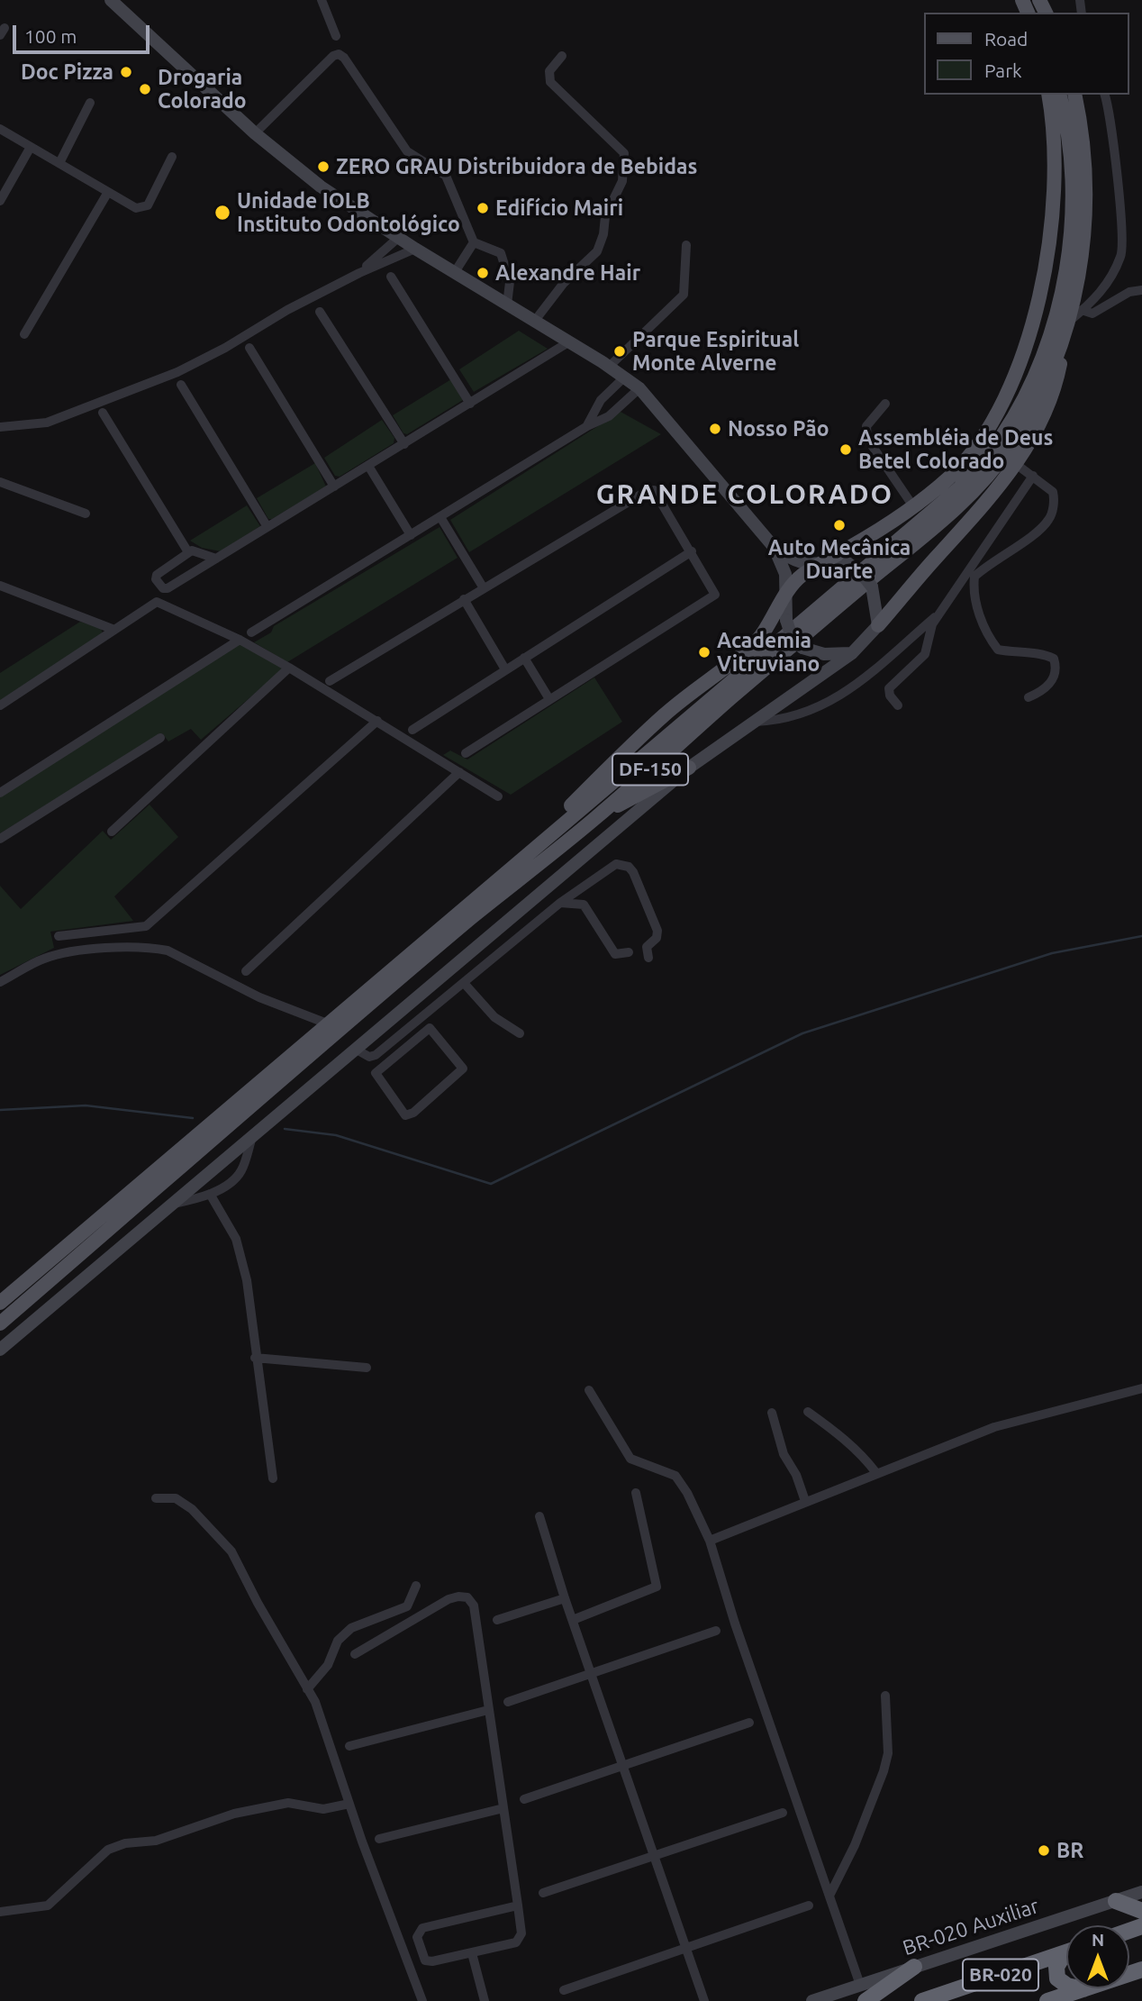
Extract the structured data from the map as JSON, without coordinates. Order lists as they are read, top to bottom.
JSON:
{
  "streets": {
    "highway": ["BR-020"],
    "main road": ["DF-150"],
    "street": ["BR-020 Auxiliar"]
  },
  "districts": ["GRANDE COLORADO"],
  "places": [
    "Doc Pizza",
    "Drogaria Colorado",
    "ZERO GRAU Distribuidora de Bebidas",
    "Edifício Mairi",
    "Unidade IOLB Instituto Odontológico",
    "Alexandre Hair",
    "Parque Espiritual Monte Alverne",
    "Nosso Pão",
    "Assembléia de Deus Betel Colorado",
    "Auto Mecânica Duarte",
    "Academia Vitruviano",
    "BR"
  ],
  "legend": ["Road", "Park"],
  "scale_bar": "100 m",
  "north": "top"
}
